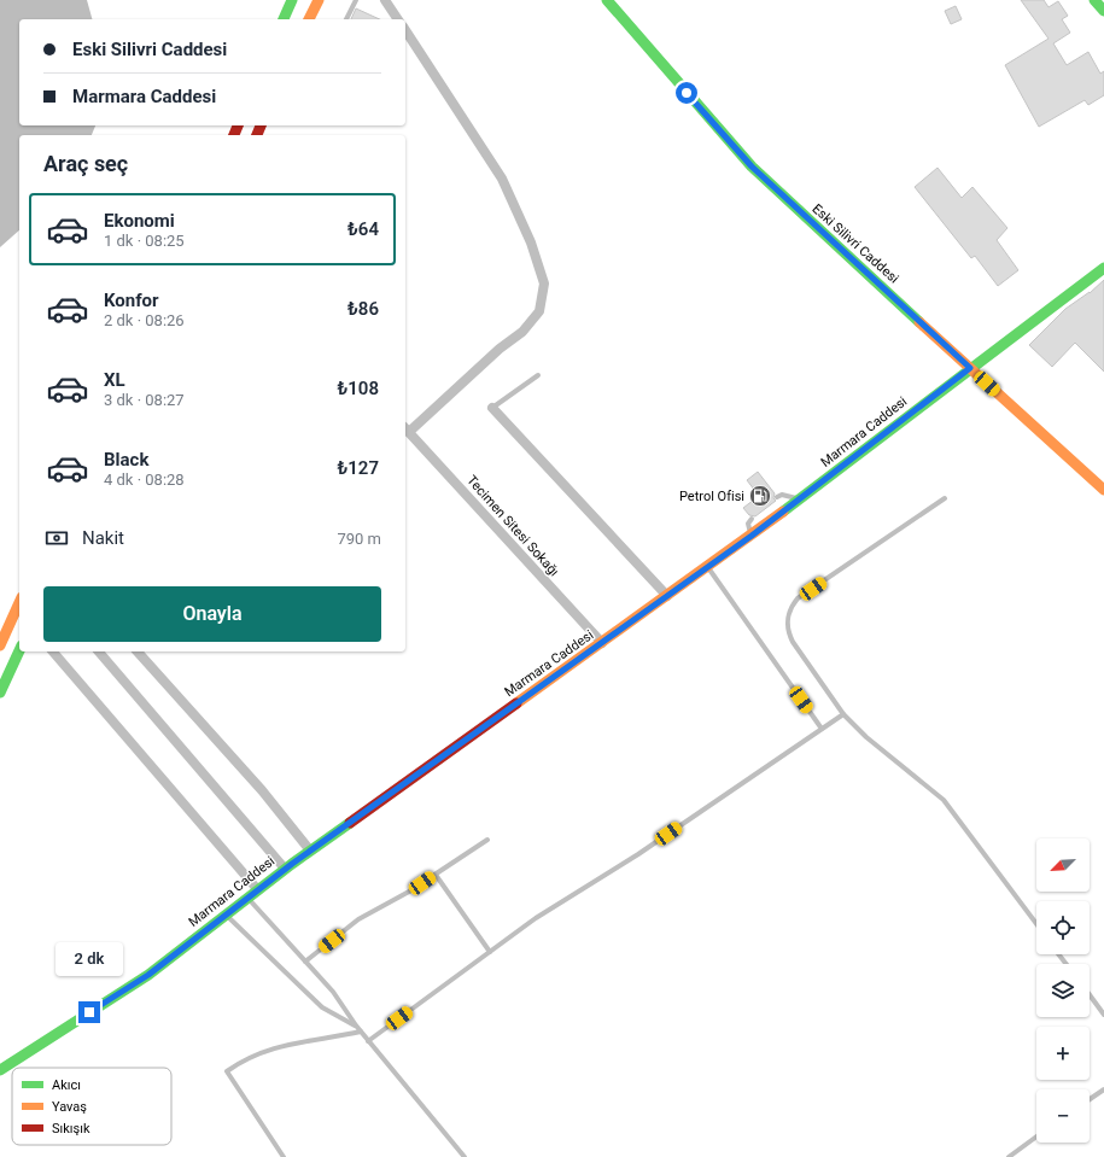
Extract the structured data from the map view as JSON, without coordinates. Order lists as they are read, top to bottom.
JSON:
{
  "streets": {
    "main road": ["Eski Silivri Caddesi", "Marmara Caddesi"],
    "street": ["Tecimen Sitesi Sokağı"]
  },
  "crossings": [
    ["Eski Silivri Caddesi", "Marmara Caddesi"],
    ["Marmara Caddesi", "Tecimen Sitesi Sokağı"]
  ],
  "places": {
    "fuel station": ["Petrol Ofisi"]
  },
  "legend": ["Akıcı", "Yavaş", "Sıkışık"],
  "north": "bottom left",
  "page": {
    "banner": ["Eski Silivri Caddesi", "Marmara Caddesi"],
    "heading": "Araç seç",
    "list": [
      {
        "name": "Ekonomi",
        "note": "1 dk · 08:25",
        "value": "₺64"
      },
      {
        "name": "Konfor",
        "note": "2 dk · 08:26",
        "value": "₺86"
      },
      {
        "name": "XL",
        "note": "3 dk · 08:27",
        "value": "₺108"
      },
      {
        "name": "Black",
        "note": "4 dk · 08:28",
        "value": "₺127"
      }
    ],
    "pay": ["Nakit", "790 m"],
    "buttons": "Onayla",
    "map_buttons": ["+", "−"],
    "bubble": "2 dk"
  }
}
